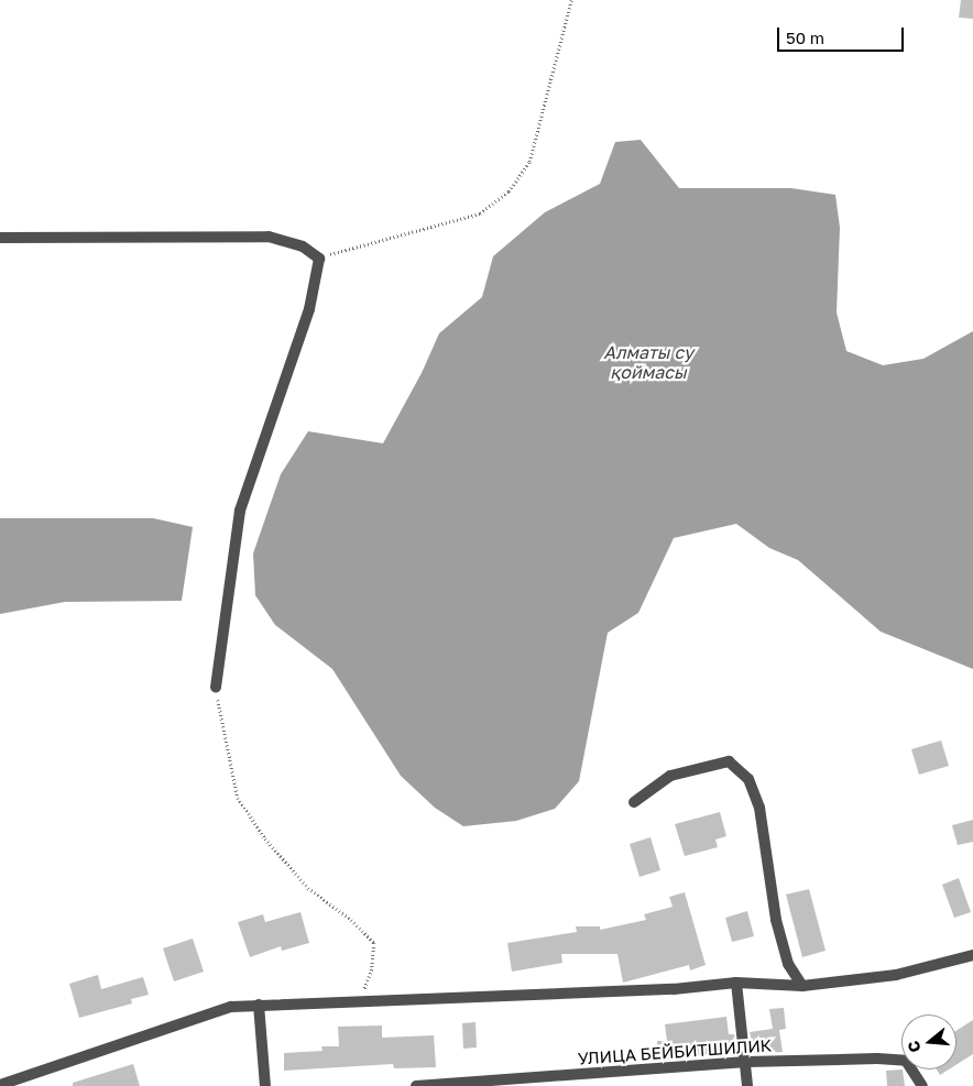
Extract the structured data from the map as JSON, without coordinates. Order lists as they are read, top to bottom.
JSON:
{
  "streets": {
    "street": ["УЛИЦА БЕЙБИТШИЛИК"]
  },
  "water": ["Алматы су қоймасы"],
  "scale_bar": "50 m",
  "north": "left"
}
